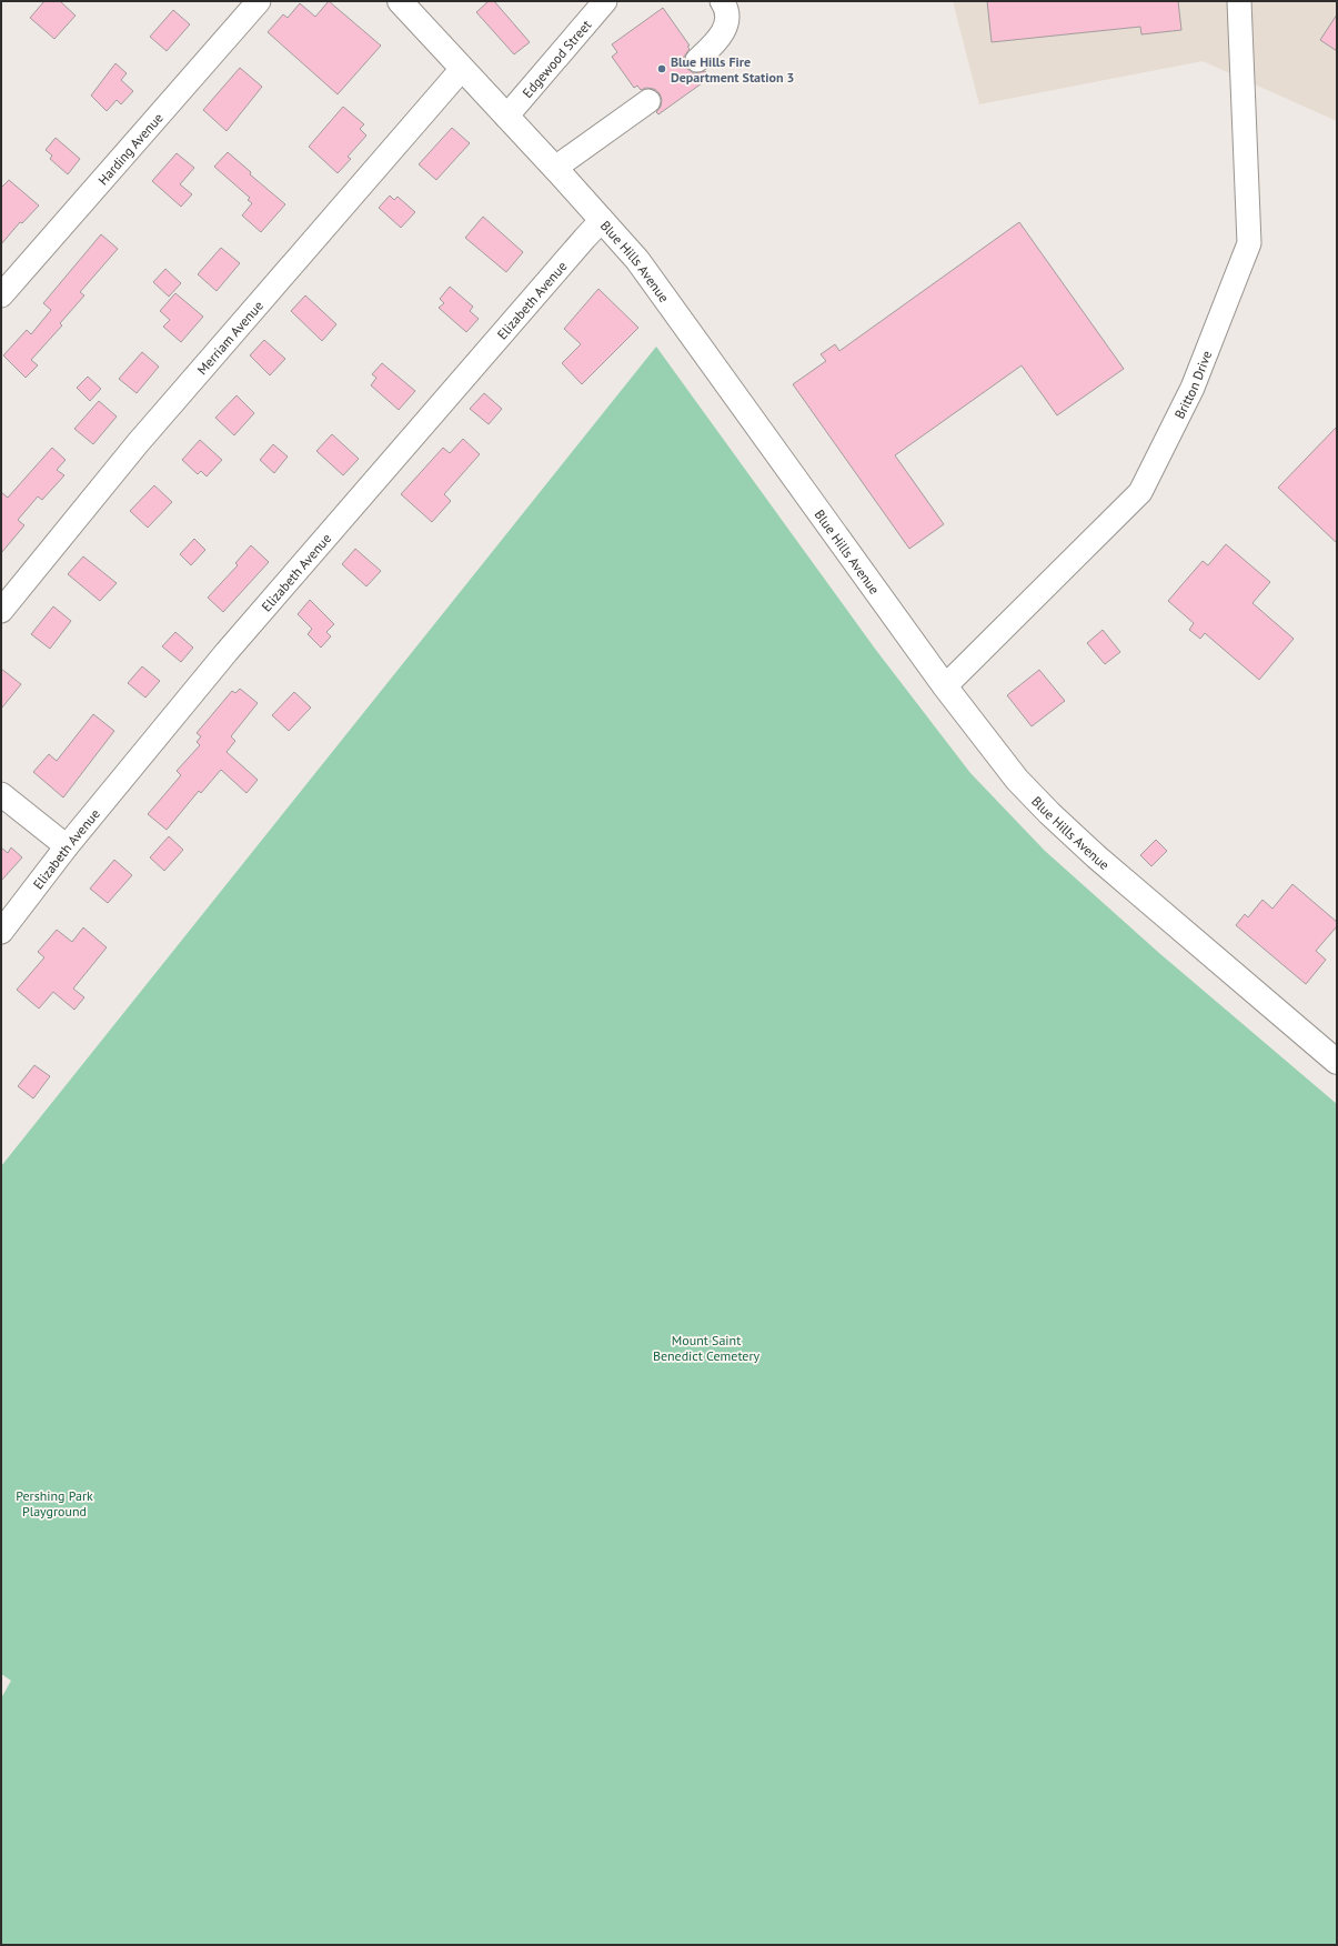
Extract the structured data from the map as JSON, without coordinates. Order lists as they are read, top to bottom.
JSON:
{
  "streets": {
    "main road": ["Blue Hills Avenue"],
    "street": [
      "Edgewood Street",
      "Harding Avenue",
      "Elizabeth Avenue",
      "Merriam Avenue",
      "Britton Drive"
    ]
  },
  "crossings": [
    ["Edgewood Street", "Blue Hills Avenue"],
    ["Blue Hills Avenue", "Elizabeth Avenue"],
    ["Blue Hills Avenue", "Merriam Avenue"],
    ["Blue Hills Avenue", "Britton Drive"]
  ],
  "parks": ["Mount Saint Benedict Cemetery", "Pershing Park Playground"],
  "places": ["Blue Hills Fire Department Station 3"]
}
